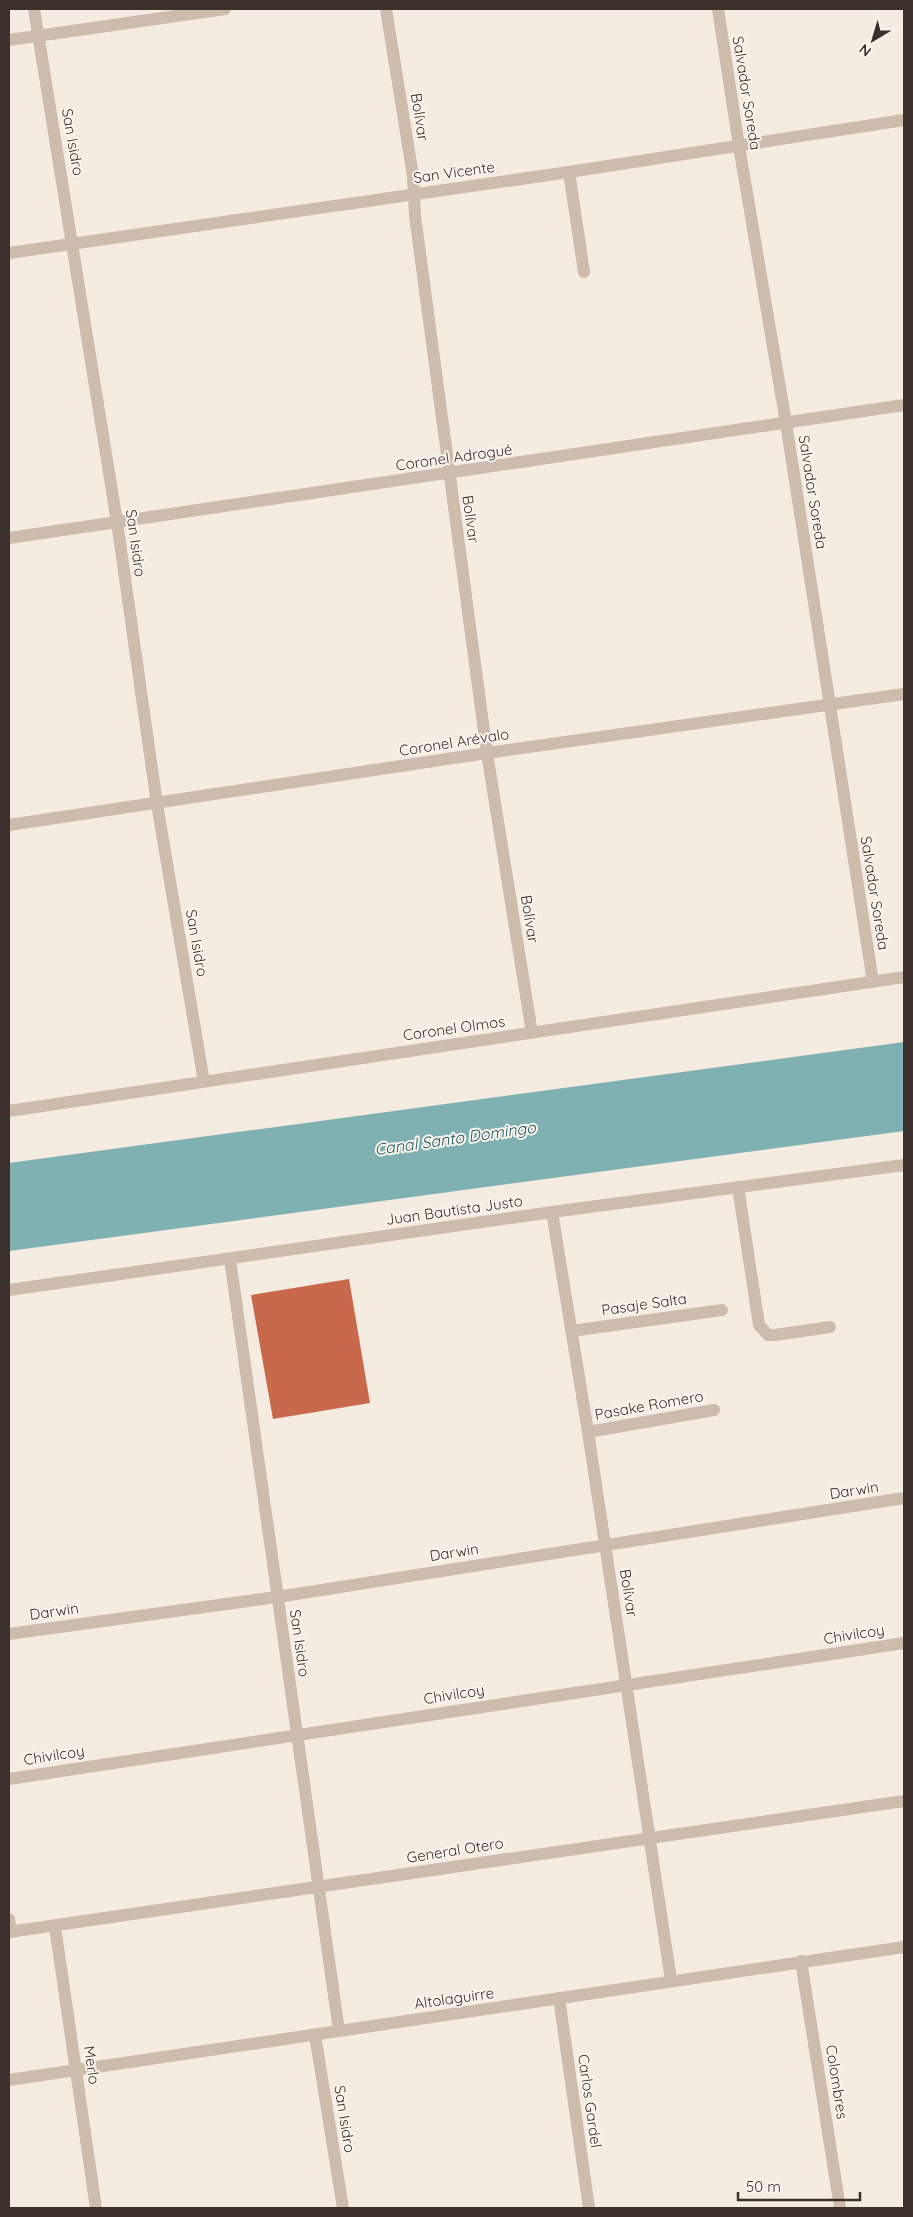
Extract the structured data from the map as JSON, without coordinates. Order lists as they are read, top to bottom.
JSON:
{
  "streets": {
    "street": [
      "Salvador Soreda",
      "Bolívar",
      "San Isidro",
      "San Vicente",
      "Coronel Adrogué",
      "Coronel Arévalo",
      "Coronel Olmos",
      "Juan Bautista Justo",
      "Pasaje Salta",
      "Pasake Romero",
      "Darwin",
      "Chivilcoy",
      "General Otero",
      "Altolaguirre",
      "Merlo",
      "Colombres",
      "Carlos Gardel"
    ]
  },
  "crossings": [
    ["Salvador Soreda", "San Vicente"],
    ["Salvador Soreda", "Coronel Adrogué"],
    ["Salvador Soreda", "Coronel Arévalo"],
    ["Salvador Soreda", "Coronel Olmos"],
    ["Bolívar", "San Vicente"],
    ["Bolívar", "Coronel Adrogué"],
    ["Bolívar", "Coronel Arévalo"],
    ["Bolívar", "Coronel Olmos"],
    ["Bolívar", "Juan Bautista Justo"],
    ["Bolívar", "Pasaje Salta"],
    ["Bolívar", "Pasake Romero"],
    ["Bolívar", "Darwin"],
    ["Bolívar", "Chivilcoy"],
    ["Bolívar", "General Otero"],
    ["Bolívar", "Altolaguirre"],
    ["San Isidro", "San Vicente"],
    ["San Isidro", "Coronel Adrogué"],
    ["San Isidro", "Coronel Arévalo"],
    ["San Isidro", "Coronel Olmos"],
    ["San Isidro", "Juan Bautista Justo"],
    ["San Isidro", "Darwin"],
    ["San Isidro", "Chivilcoy"],
    ["San Isidro", "General Otero"],
    ["San Isidro", "Altolaguirre"],
    ["General Otero", "Merlo"],
    ["Altolaguirre", "Merlo"],
    ["Altolaguirre", "Colombres"],
    ["Altolaguirre", "Carlos Gardel"]
  ],
  "water": ["Canal Santo Domingo"],
  "scale_bar": "50 m",
  "north": "bottom left"
}
